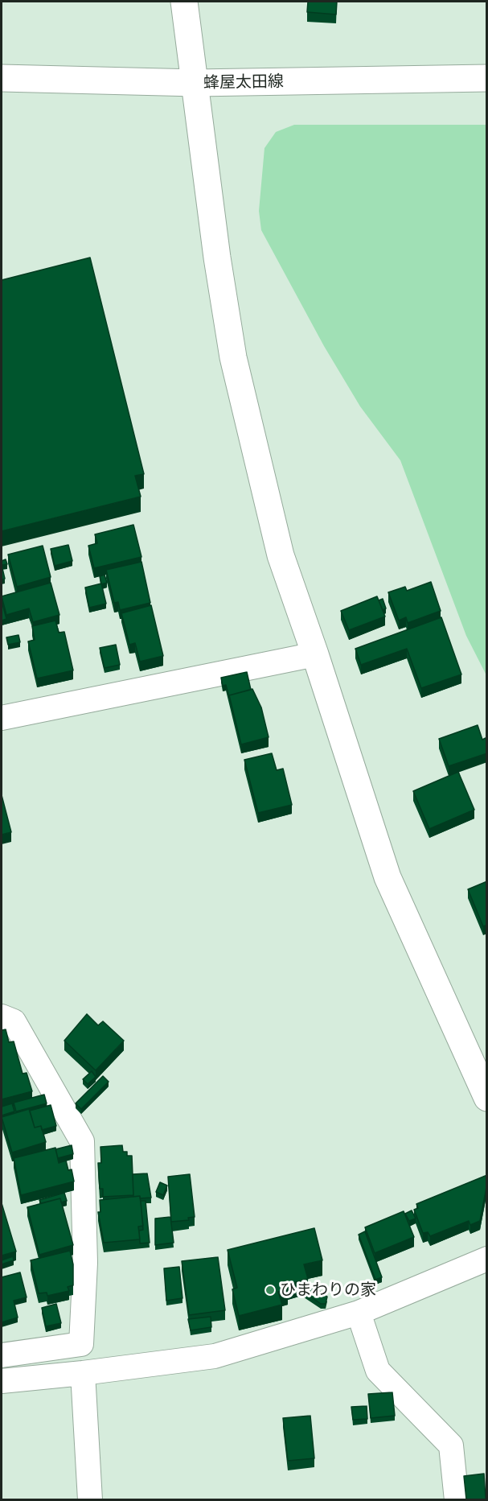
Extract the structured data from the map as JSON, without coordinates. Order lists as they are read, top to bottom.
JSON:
{
  "streets": {
    "street": ["蜂屋太田線"]
  },
  "places": ["ひまわりの家"]
}
